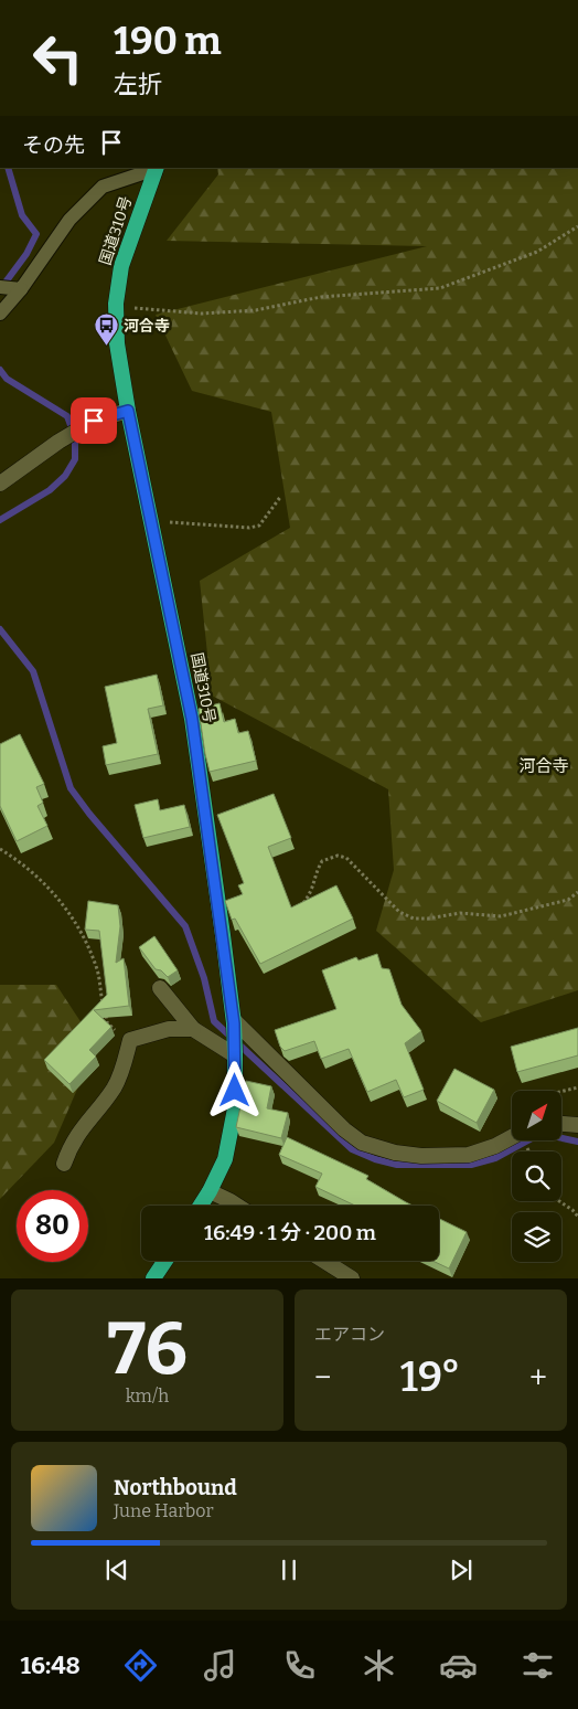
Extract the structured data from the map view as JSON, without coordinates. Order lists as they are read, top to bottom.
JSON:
{
  "streets": {
    "highway": ["国道310号"]
  },
  "districts": ["河合寺"],
  "places": {
    "bus stop": ["河合寺"]
  },
  "north": "top right",
  "page": {
    "turn": ["190 m", "左折"],
    "then": "その先",
    "limit": "80",
    "trip": "16:49 · 1 分 · 200 m",
    "tile": [
      ["76", "km/h"],
      "エアコン"
    ],
    "heat": ["−", "19°", "+"],
    "song": ["Northbound", "June Harbor"],
    "tabs": "16:48"
  }
}
